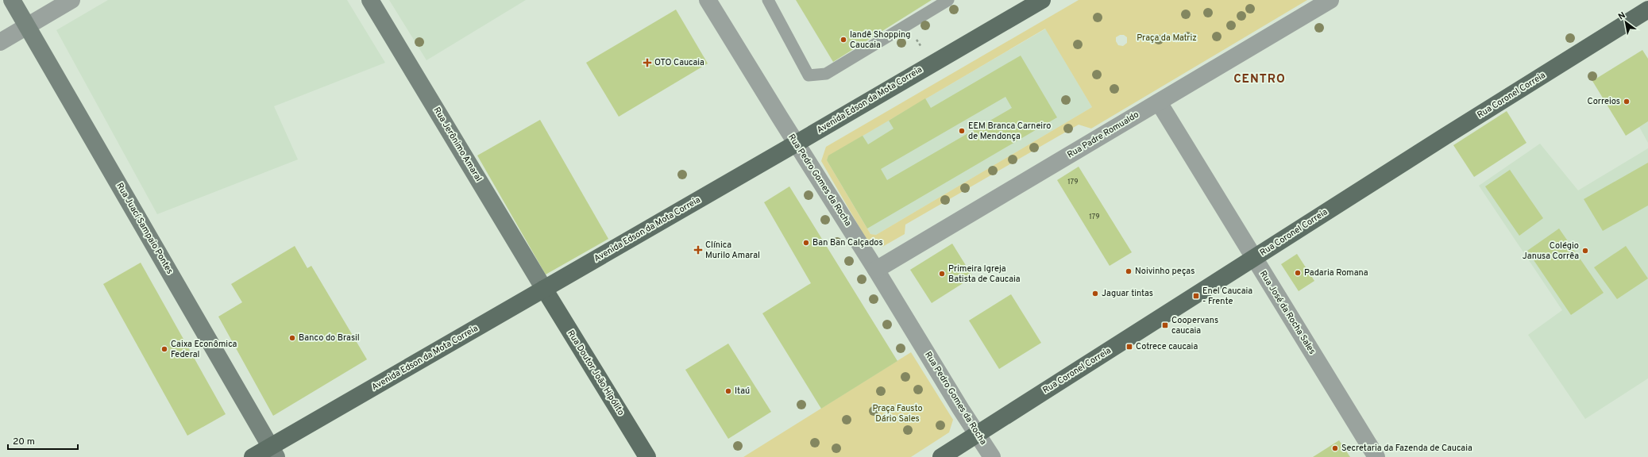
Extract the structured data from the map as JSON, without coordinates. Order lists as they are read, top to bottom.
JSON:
{
  "streets": {
    "main road": [
      "Rua Coronel Correia",
      "Avenida Edson da Mota Correia",
      "Rua Jerônimo Amaral",
      "Rua Juací Sampaio Pontes",
      "Rua Doutor João Hipólito"
    ],
    "street": ["Rua Padre Romualdo", "Rua Pedro Gomes da Rocha", "Rua José da Rocha Sales"]
  },
  "crossings": [
    ["Rua Coronel Correia", "Rua Pedro Gomes da Rocha"],
    ["Rua Coronel Correia", "Rua José da Rocha Sales"],
    ["Avenida Edson da Mota Correia", "Rua Jerônimo Amaral"],
    ["Avenida Edson da Mota Correia", "Rua Pedro Gomes da Rocha"],
    ["Avenida Edson da Mota Correia", "Rua Juací Sampaio Pontes"],
    ["Avenida Edson da Mota Correia", "Rua Doutor João Hipólito"],
    ["Rua Padre Romualdo", "Rua Pedro Gomes da Rocha"],
    ["Rua Padre Romualdo", "Rua José da Rocha Sales"],
    ["Rua Jerônimo Amaral", "Rua Doutor João Hipólito"]
  ],
  "districts": ["CENTRO"],
  "parks": ["Praça da Matriz", "Praça Fausto Dário Sales"],
  "places": {
    "other": [
      "Iandê Shopping Caucaia",
      "Correios",
      "EEM Branca Carneiro de Mendonça",
      "Ban Ban Calçados",
      "Colégio Janusa Corrêa",
      "Noivinho peças",
      "Padaria Romana",
      "Primeira Igreja Batista de Caucaia",
      "Jaguar tintas",
      "Banco do Brasil",
      "Caixa Econômica Federal",
      "Itaú",
      "Secretaria da Fazenda de Caucaia"
    ],
    "health": ["OTO Caucaia", "Clínica Murilo Amaral"],
    "transit": ["Enel Caucaia - Frente", "Coopervans caucaia", "Cotrece caucaia"]
  },
  "house_numbers": ["179", "179"],
  "scale_bar": "20 m",
  "north": "top left"
}
